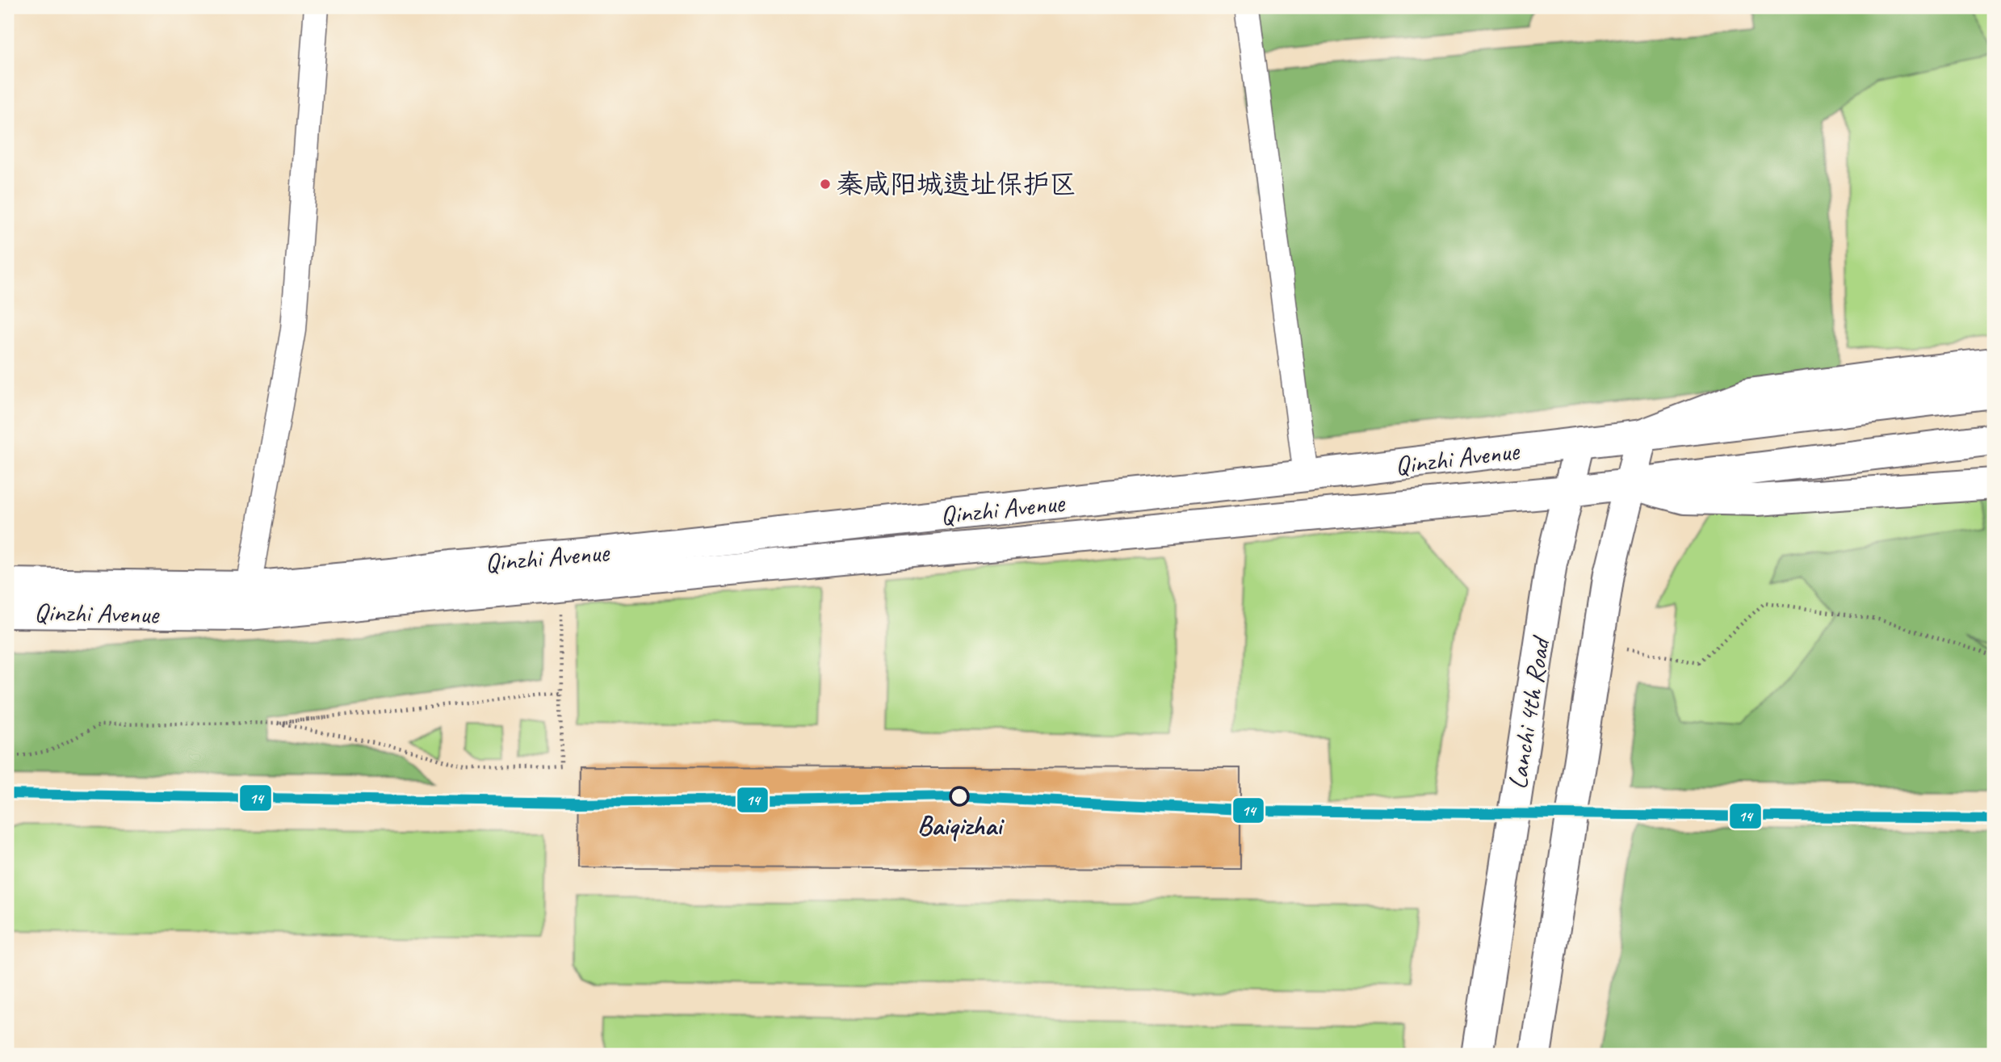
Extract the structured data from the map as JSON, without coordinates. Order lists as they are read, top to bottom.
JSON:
{
  "streets": {
    "street": ["Qinzhi Avenue", "Lanchi 4th Road"]
  },
  "crossings": [
    ["Qinzhi Avenue", "Lanchi 4th Road"]
  ],
  "places": ["秦咸阳城遗址保护区", "Baiqizhai"],
  "lines": ["transit line 14"]
}
